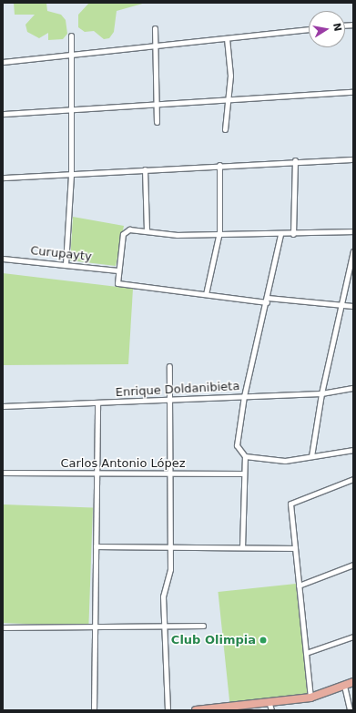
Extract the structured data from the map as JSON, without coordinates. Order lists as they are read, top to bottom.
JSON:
{
  "streets": {
    "street": ["Curupayty", "Enrique Doldanibieta", "Carlos Antonio López"]
  },
  "places": ["Club Olimpia"],
  "north": "right"
}
